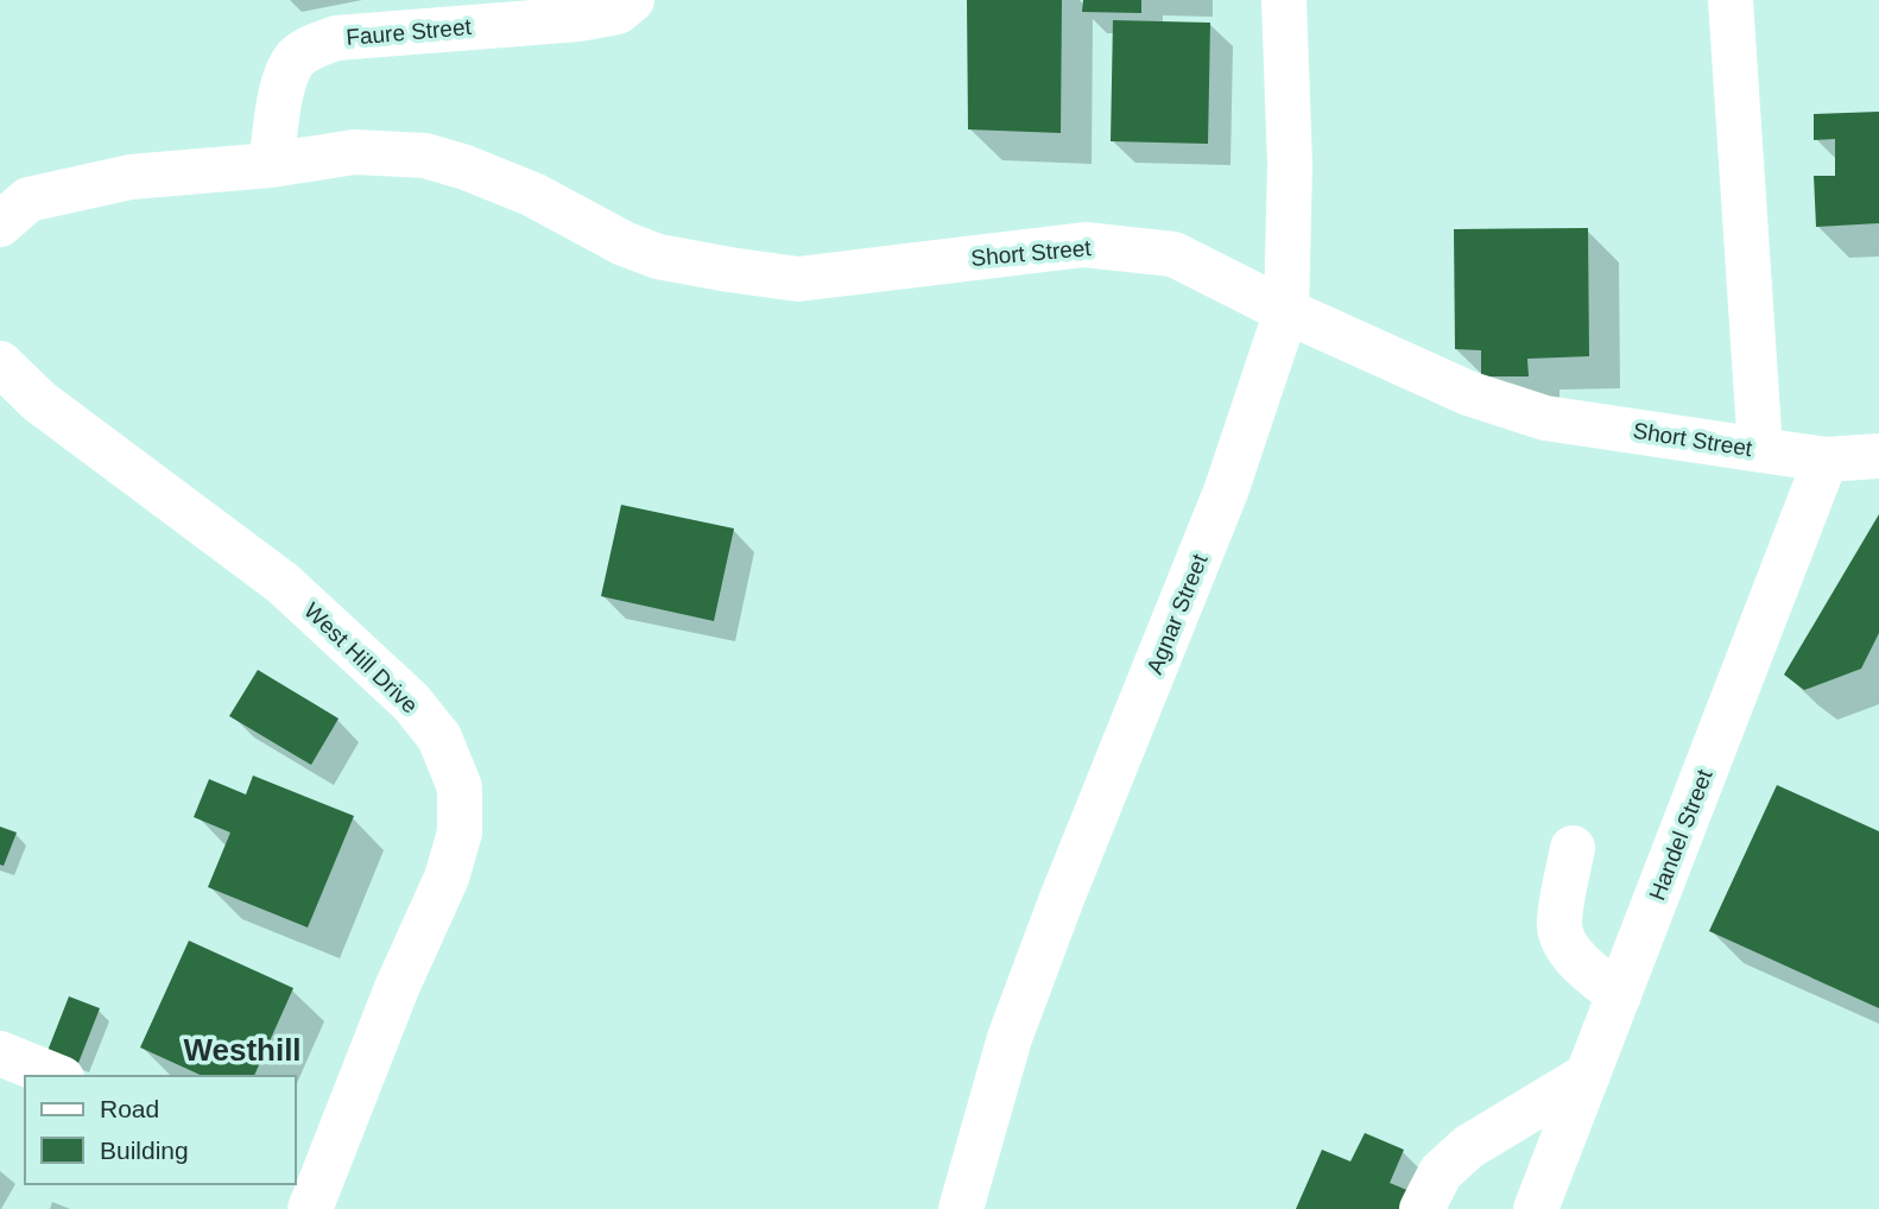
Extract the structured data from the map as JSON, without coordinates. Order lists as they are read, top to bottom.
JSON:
{
  "streets": {
    "street": [
      "Faure Street",
      "Short Street",
      "Agnar Street",
      "West Hill Drive",
      "Handel Street"
    ]
  },
  "crossings": [
    ["Faure Street", "Short Street"],
    ["Short Street", "Agnar Street"],
    ["Short Street", "Handel Street"]
  ],
  "districts": ["Westhill"],
  "legend": ["Road", "Building"]
}
